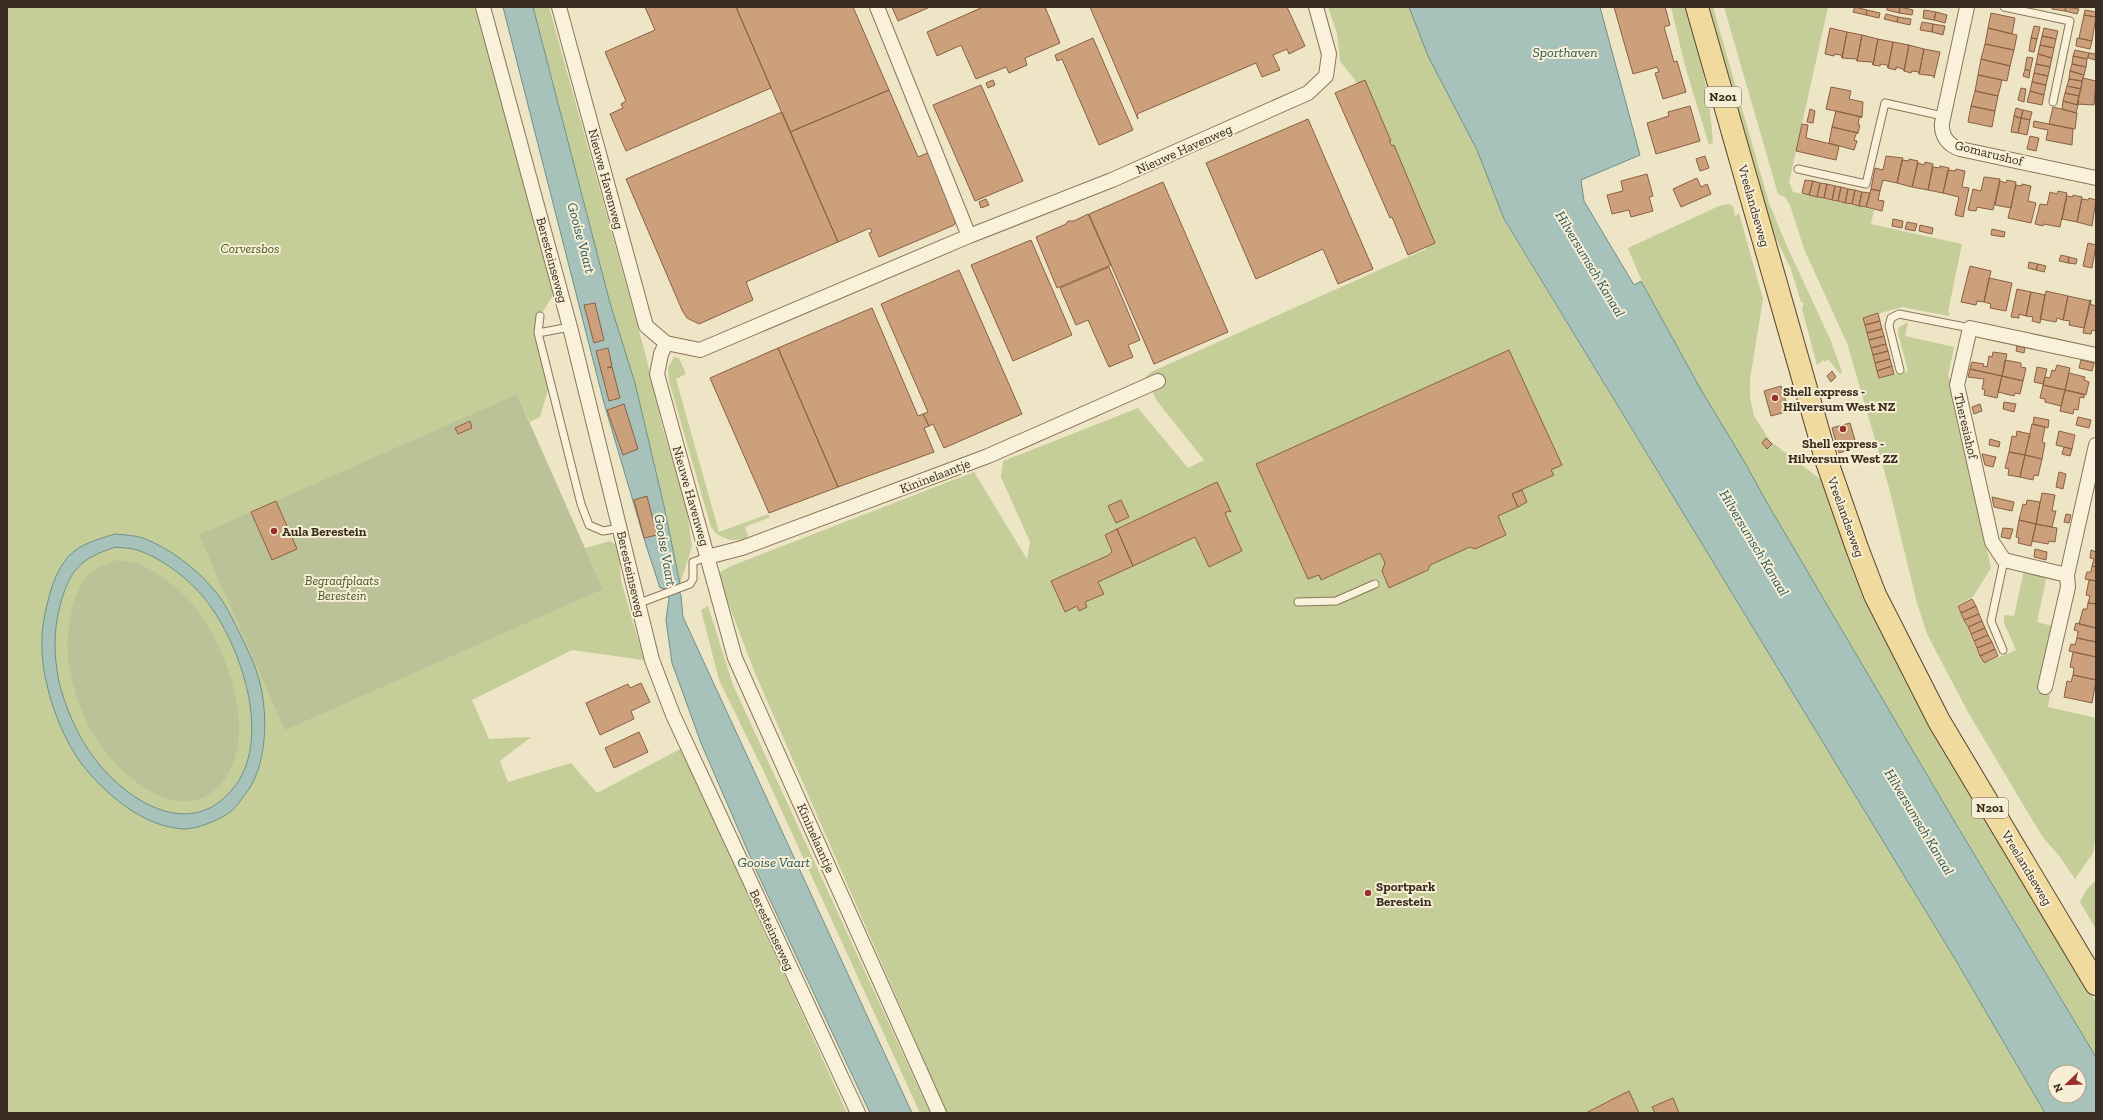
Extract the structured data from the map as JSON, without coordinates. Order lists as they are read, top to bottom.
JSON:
{
  "streets": {
    "main road": ["N201", "Vreelandseweg"],
    "street": [
      "Nieuwe Havenweg",
      "Gomarushof",
      "Beresteinseweg",
      "Theresiahof",
      "Kininelaantje"
    ]
  },
  "crossings": [
    ["Nieuwe Havenweg", "Kininelaantje"],
    ["Beresteinseweg", "Kininelaantje"]
  ],
  "water": ["Sporthaven", "Gooise Vaart", "Hilversumsch Kanaal"],
  "parks": ["Corversbos", "Begraafplaats Berestein"],
  "places": [
    "Shell express - Hilversum West NZ",
    "Shell express - Hilversum West ZZ",
    "Aula Berestein",
    "Sportpark Berestein"
  ],
  "north": "bottom left"
}
